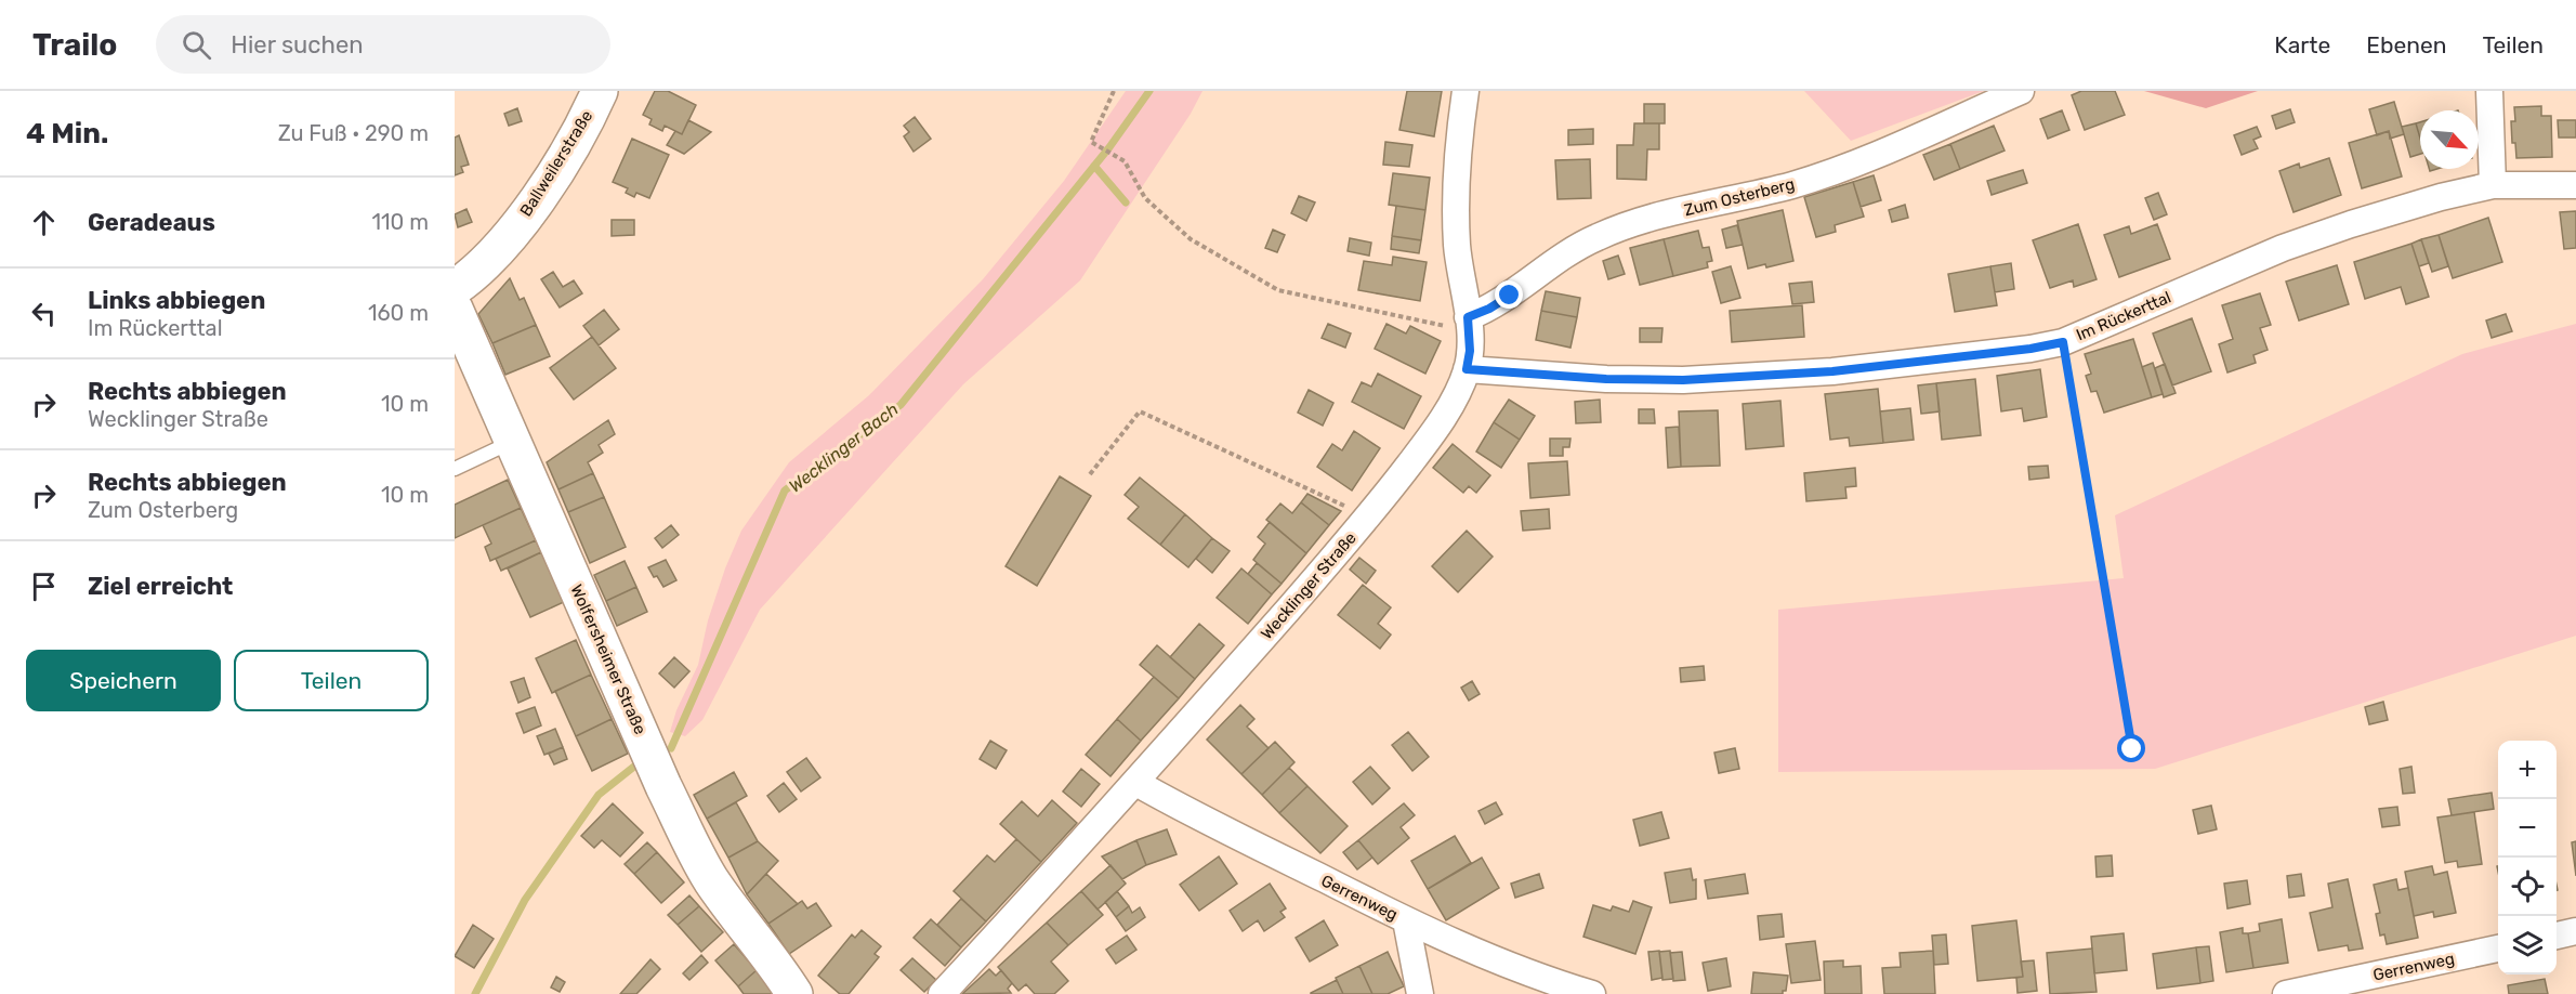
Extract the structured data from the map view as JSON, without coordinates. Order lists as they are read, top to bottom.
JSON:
{
  "streets": {
    "street": [
      "Ballweilerstraße",
      "Zum Osterberg",
      "Im Rückerttal",
      "Wecklinger Straße",
      "Wolfersheimer Straße",
      "Gerrenweg"
    ]
  },
  "crossings": [
    ["Zum Osterberg", "Wecklinger Straße"],
    ["Im Rückerttal", "Wecklinger Straße"],
    ["Wecklinger Straße", "Gerrenweg"]
  ],
  "water": ["Wecklinger Bach"],
  "north": "bottom right",
  "page": {
    "header": "Trailo",
    "search": "Hier suchen",
    "nav": ["Karte", "Ebenen", "Teilen"],
    "heading": ["4 Min.", "Zu Fuß · 290 m"],
    "list": [
      ["Geradeaus", "110 m"],
      ["Links abbiegen", "Im Rückerttal", "160 m"],
      ["Rechts abbiegen", "Wecklinger Straße", "10 m"],
      ["Rechts abbiegen", "Zum Osterberg", "10 m"],
      "Ziel erreicht"
    ],
    "buttons": ["Speichern", "Teilen"],
    "map_buttons": ["+", "−"]
  }
}
